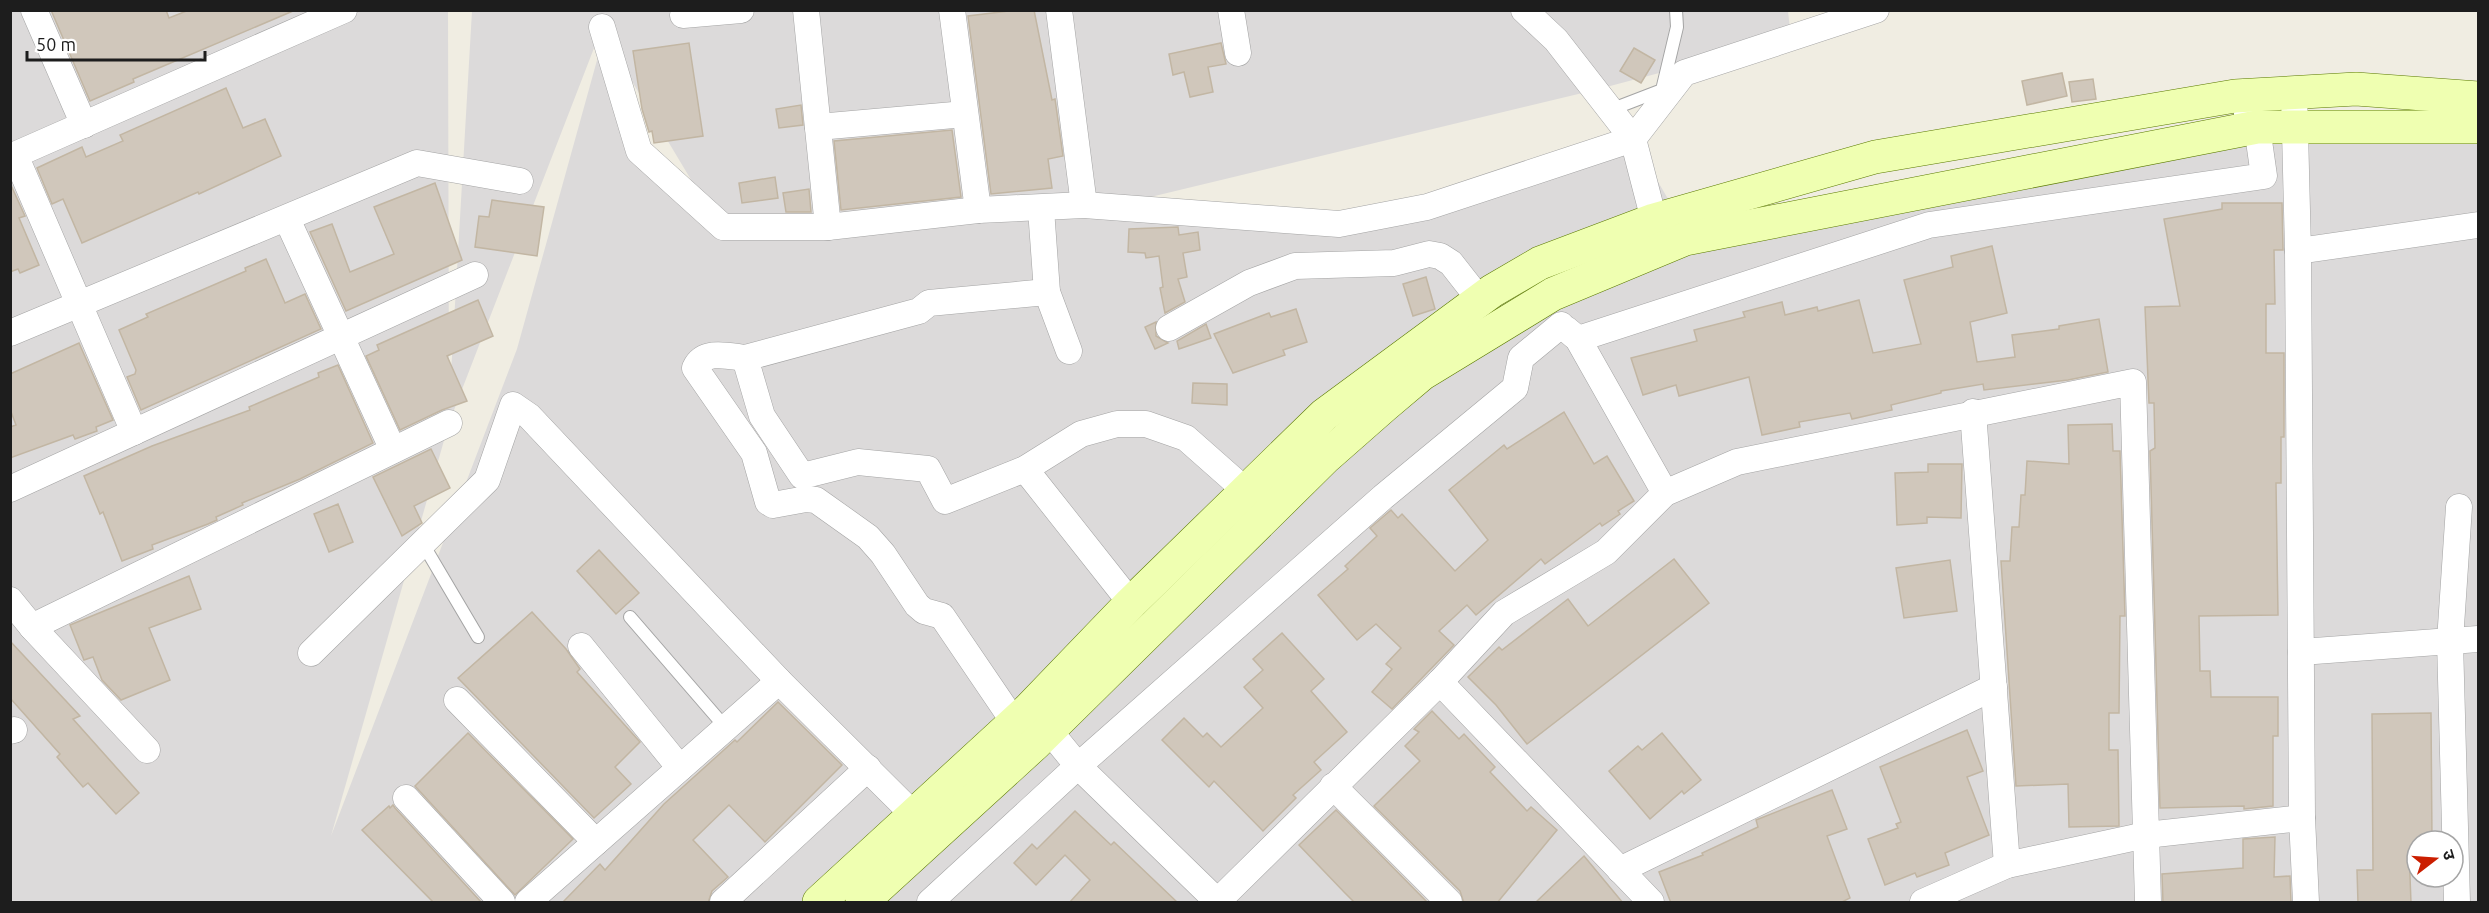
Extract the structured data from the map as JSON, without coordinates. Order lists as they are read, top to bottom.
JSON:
{
  "scale_bar": "50 m",
  "north": "right"
}
